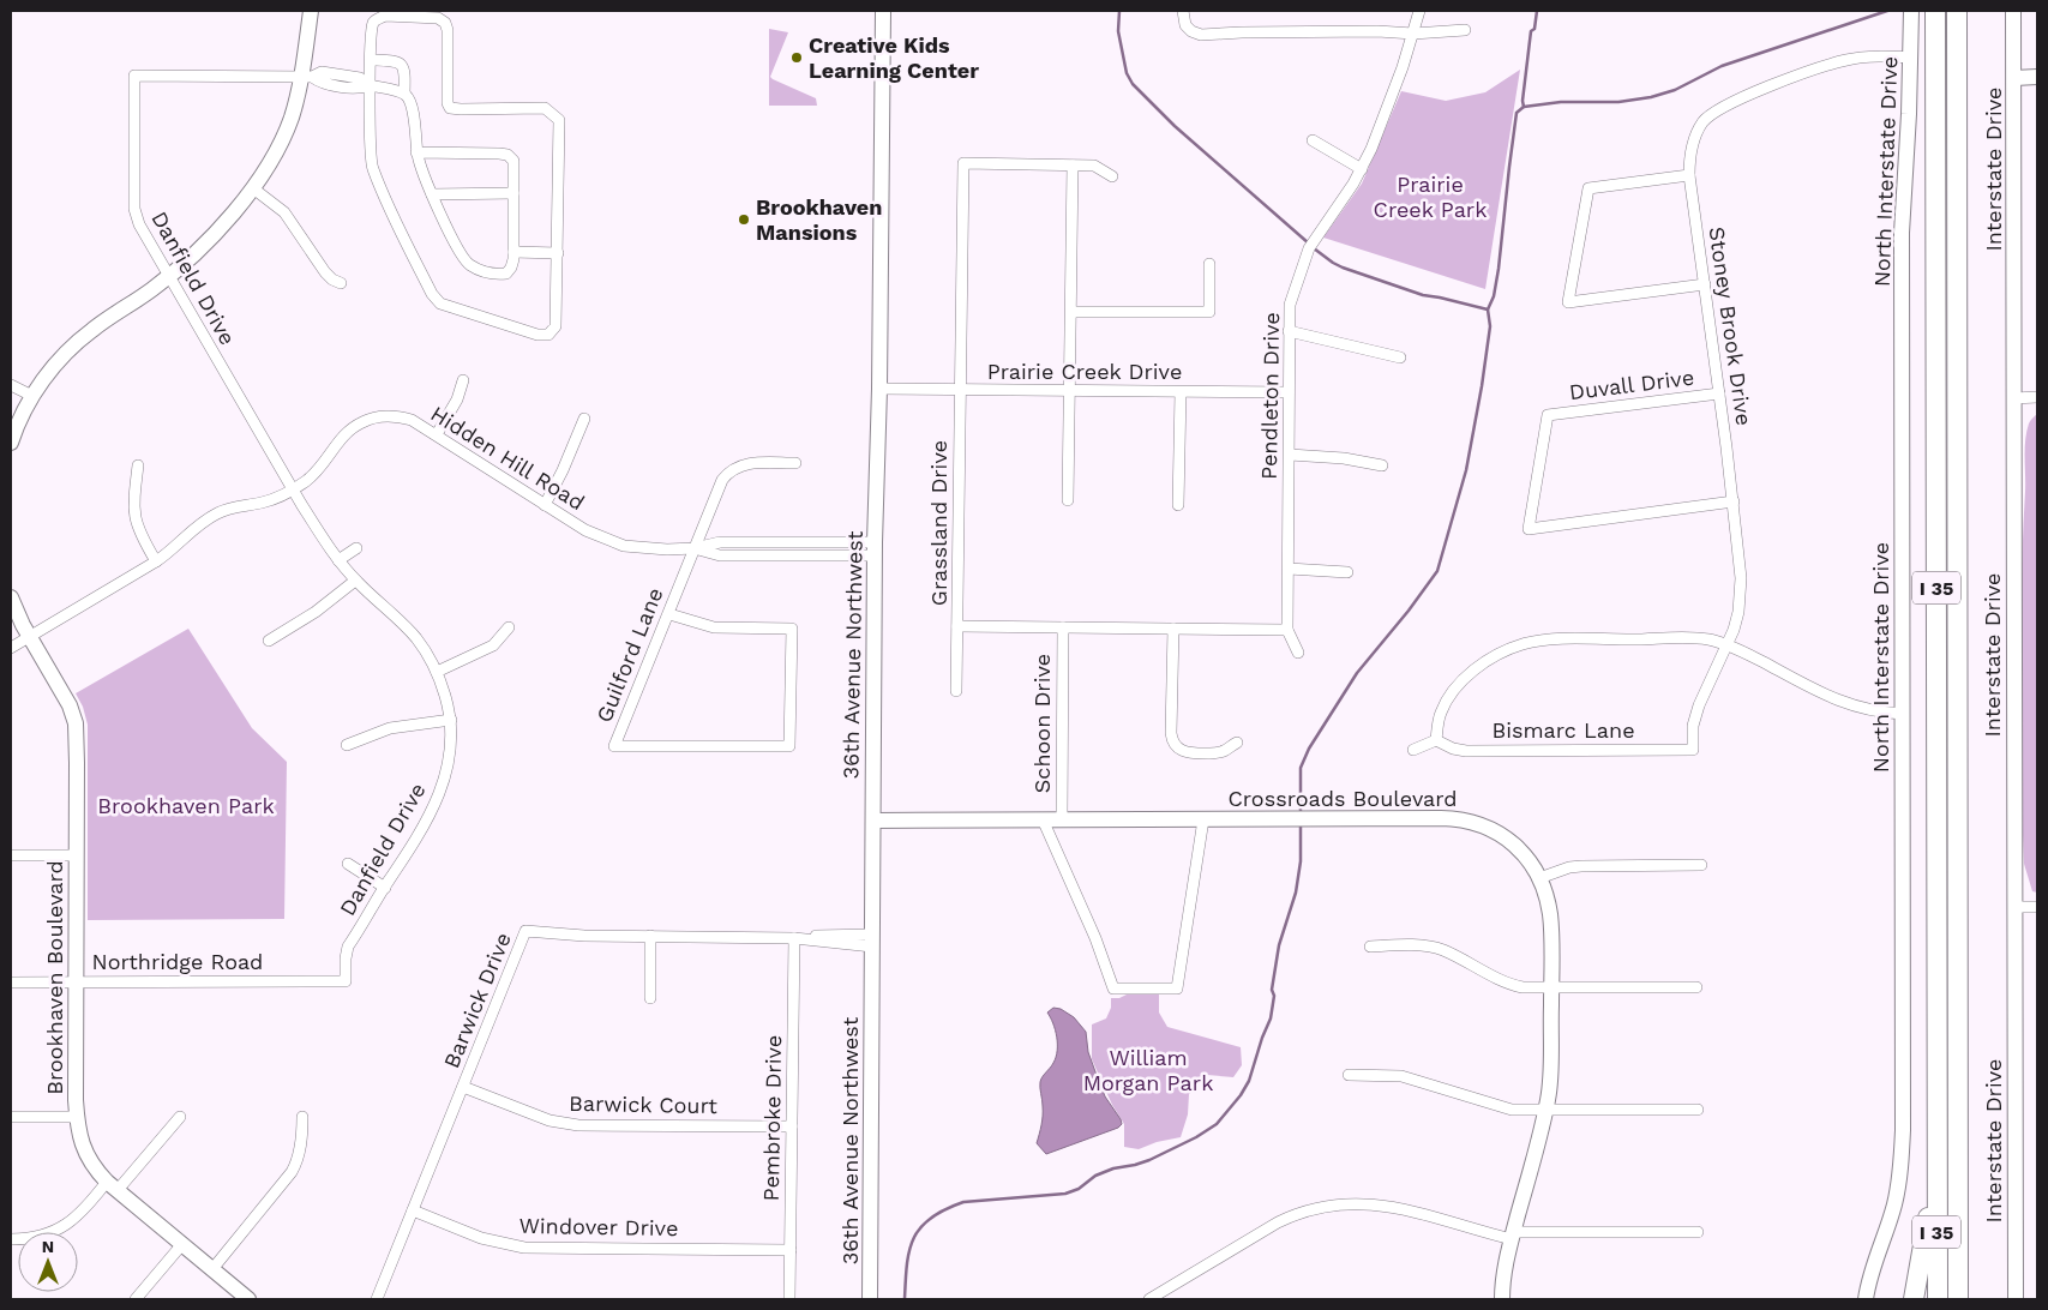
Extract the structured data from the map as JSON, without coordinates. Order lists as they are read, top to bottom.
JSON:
{
  "streets": {
    "highway": ["I 35"],
    "street": [
      "Interstate Drive",
      "North Interstate Drive",
      "Danfield Drive",
      "Stoney Brook Drive",
      "Prairie Creek Drive",
      "Duvall Drive",
      "Pendleton Drive",
      "Hidden Hill Road",
      "Grassland Drive",
      "Guilford Lane",
      "36th Avenue Northwest",
      "Schoon Drive",
      "Bismarc Lane",
      "Crossroads Boulevard",
      "Northridge Road",
      "Brookhaven Boulevard",
      "Barwick Drive",
      "Barwick Court",
      "Pembroke Drive",
      "Windover Drive"
    ]
  },
  "crossings": [
    ["North Interstate Drive", "Stoney Brook Drive"],
    ["Danfield Drive", "Hidden Hill Road"],
    ["Danfield Drive", "Northridge Road"],
    ["Stoney Brook Drive", "Duvall Drive"],
    ["Stoney Brook Drive", "Bismarc Lane"],
    ["Prairie Creek Drive", "Pendleton Drive"],
    ["Prairie Creek Drive", "Grassland Drive"],
    ["Prairie Creek Drive", "36th Avenue Northwest"],
    ["Pendleton Drive", "Grassland Drive"],
    ["Hidden Hill Road", "Guilford Lane"],
    ["Hidden Hill Road", "36th Avenue Northwest"],
    ["Hidden Hill Road", "Brookhaven Boulevard"],
    ["Grassland Drive", "Schoon Drive"],
    ["36th Avenue Northwest", "Crossroads Boulevard"],
    ["36th Avenue Northwest", "Barwick Drive"],
    ["Schoon Drive", "Crossroads Boulevard"],
    ["Northridge Road", "Brookhaven Boulevard"],
    ["Barwick Drive", "Barwick Court"],
    ["Barwick Drive", "Pembroke Drive"],
    ["Barwick Drive", "Windover Drive"],
    ["Barwick Court", "Pembroke Drive"],
    ["Pembroke Drive", "Windover Drive"]
  ],
  "parks": ["Prairie Creek Park", "Brookhaven Park", "William Morgan Park"],
  "places": ["Creative Kids Learning Center", "Brookhaven Mansions"],
  "north": "top"
}
